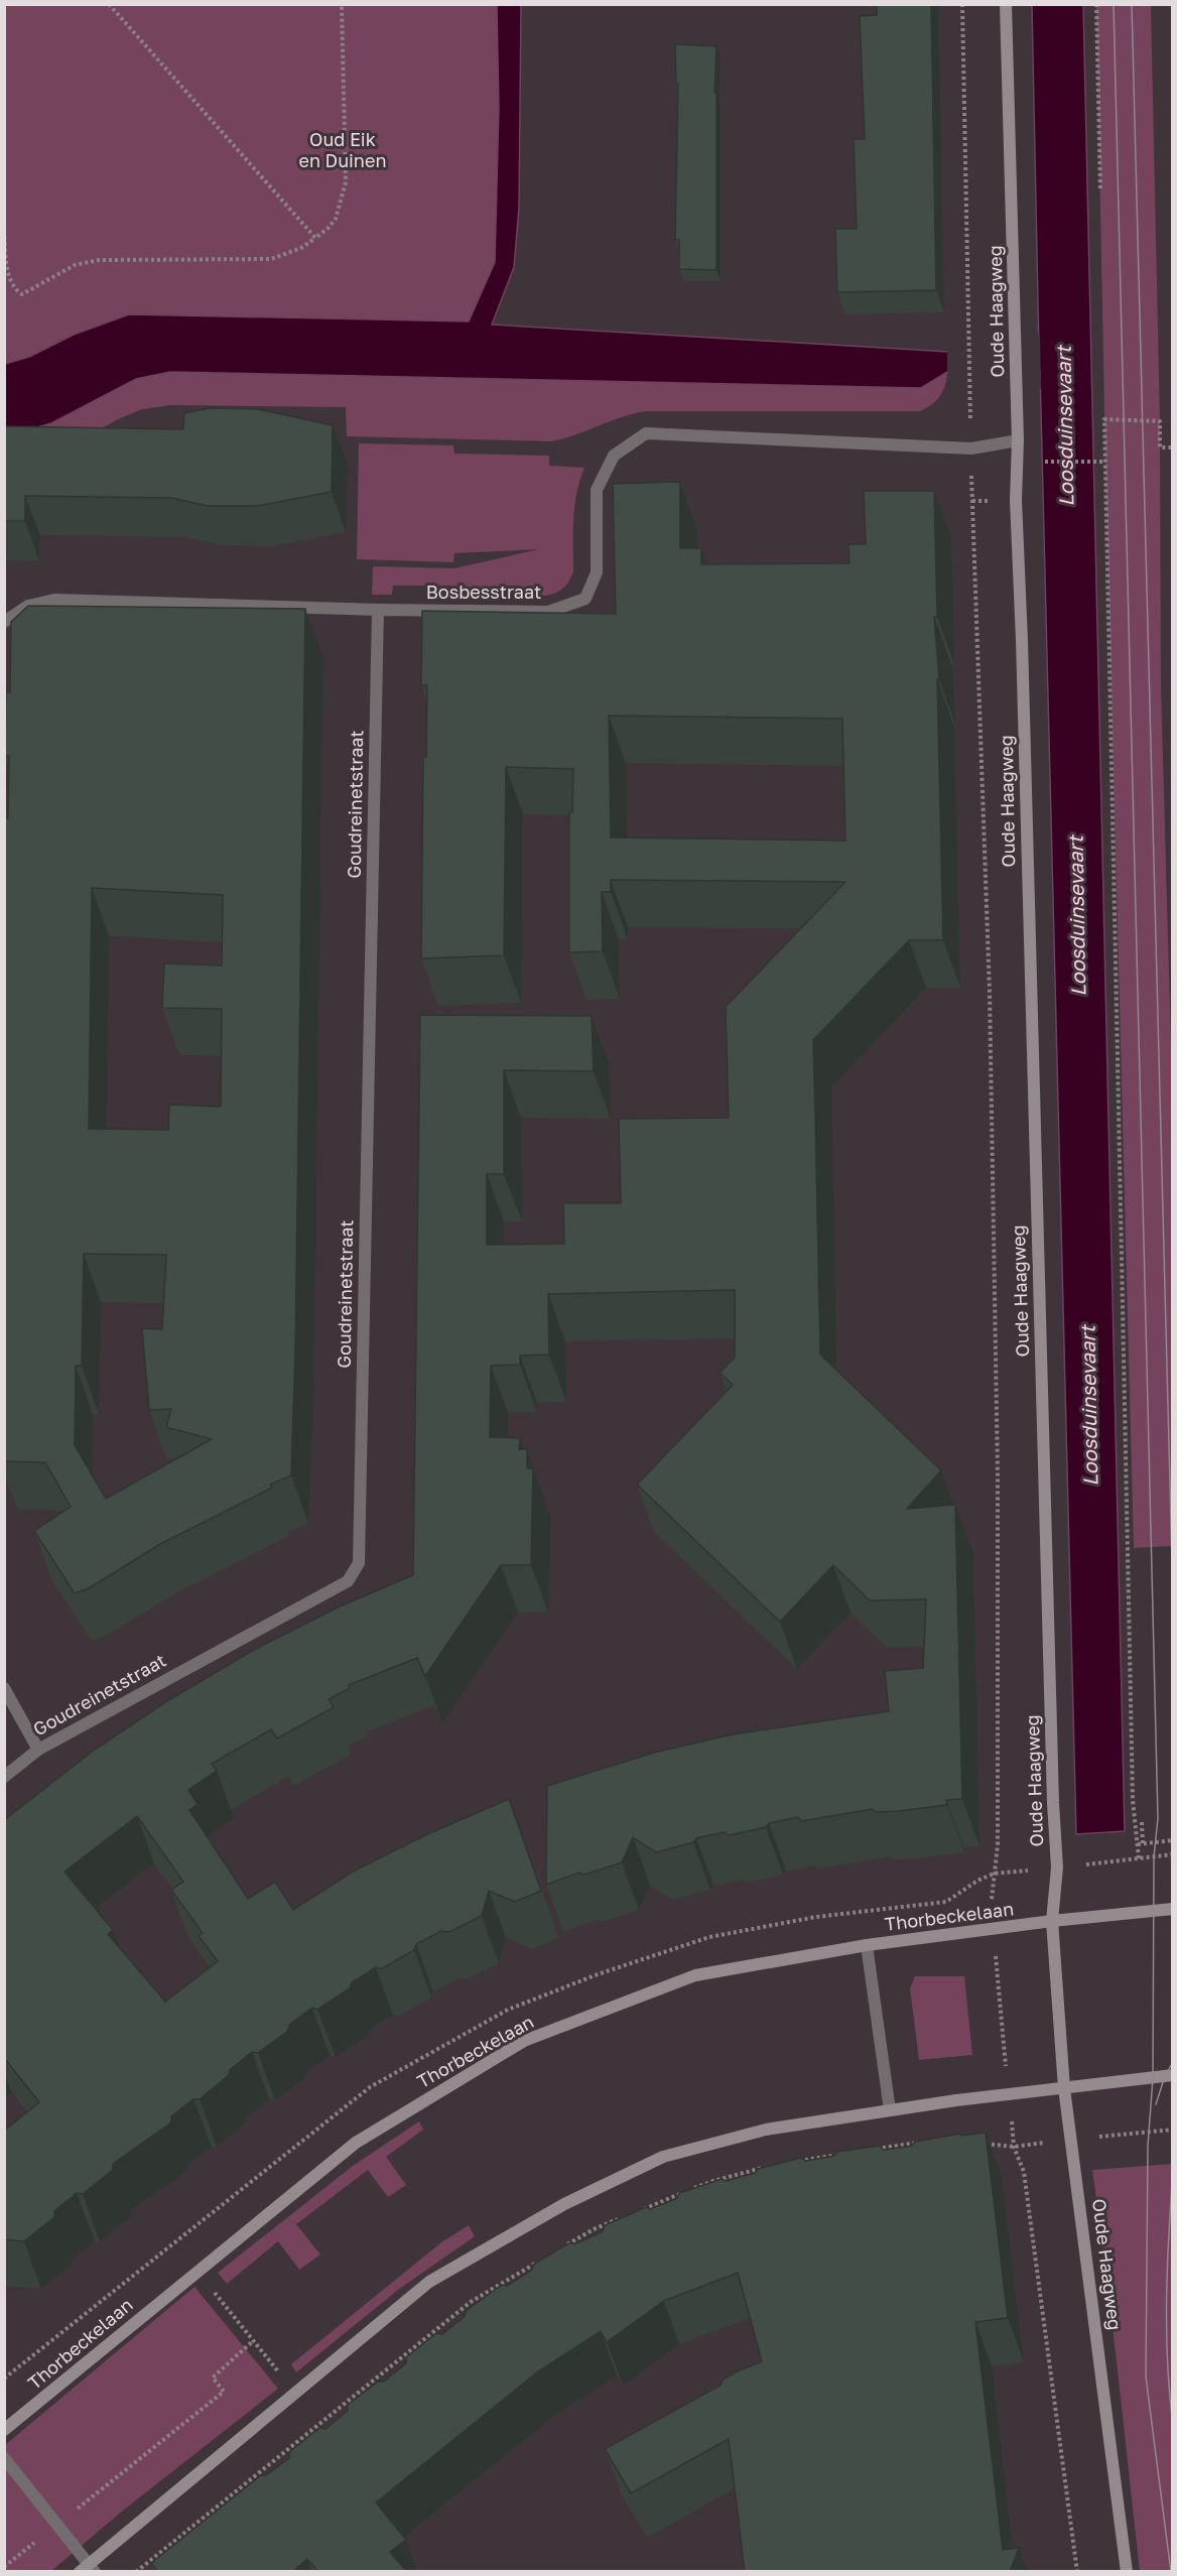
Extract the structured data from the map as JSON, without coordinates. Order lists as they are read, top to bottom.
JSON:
{
  "streets": {
    "street": [
      "Oude Haagweg",
      "Bosbesstraat",
      "Goudreinetstraat",
      "Thorbeckelaan"
    ]
  },
  "crossings": [
    ["Oude Haagweg", "Bosbesstraat"],
    ["Oude Haagweg", "Thorbeckelaan"],
    ["Bosbesstraat", "Goudreinetstraat"]
  ],
  "water": ["Loosduinsevaart"],
  "parks": ["Oud Eik en Duinen"]
}
